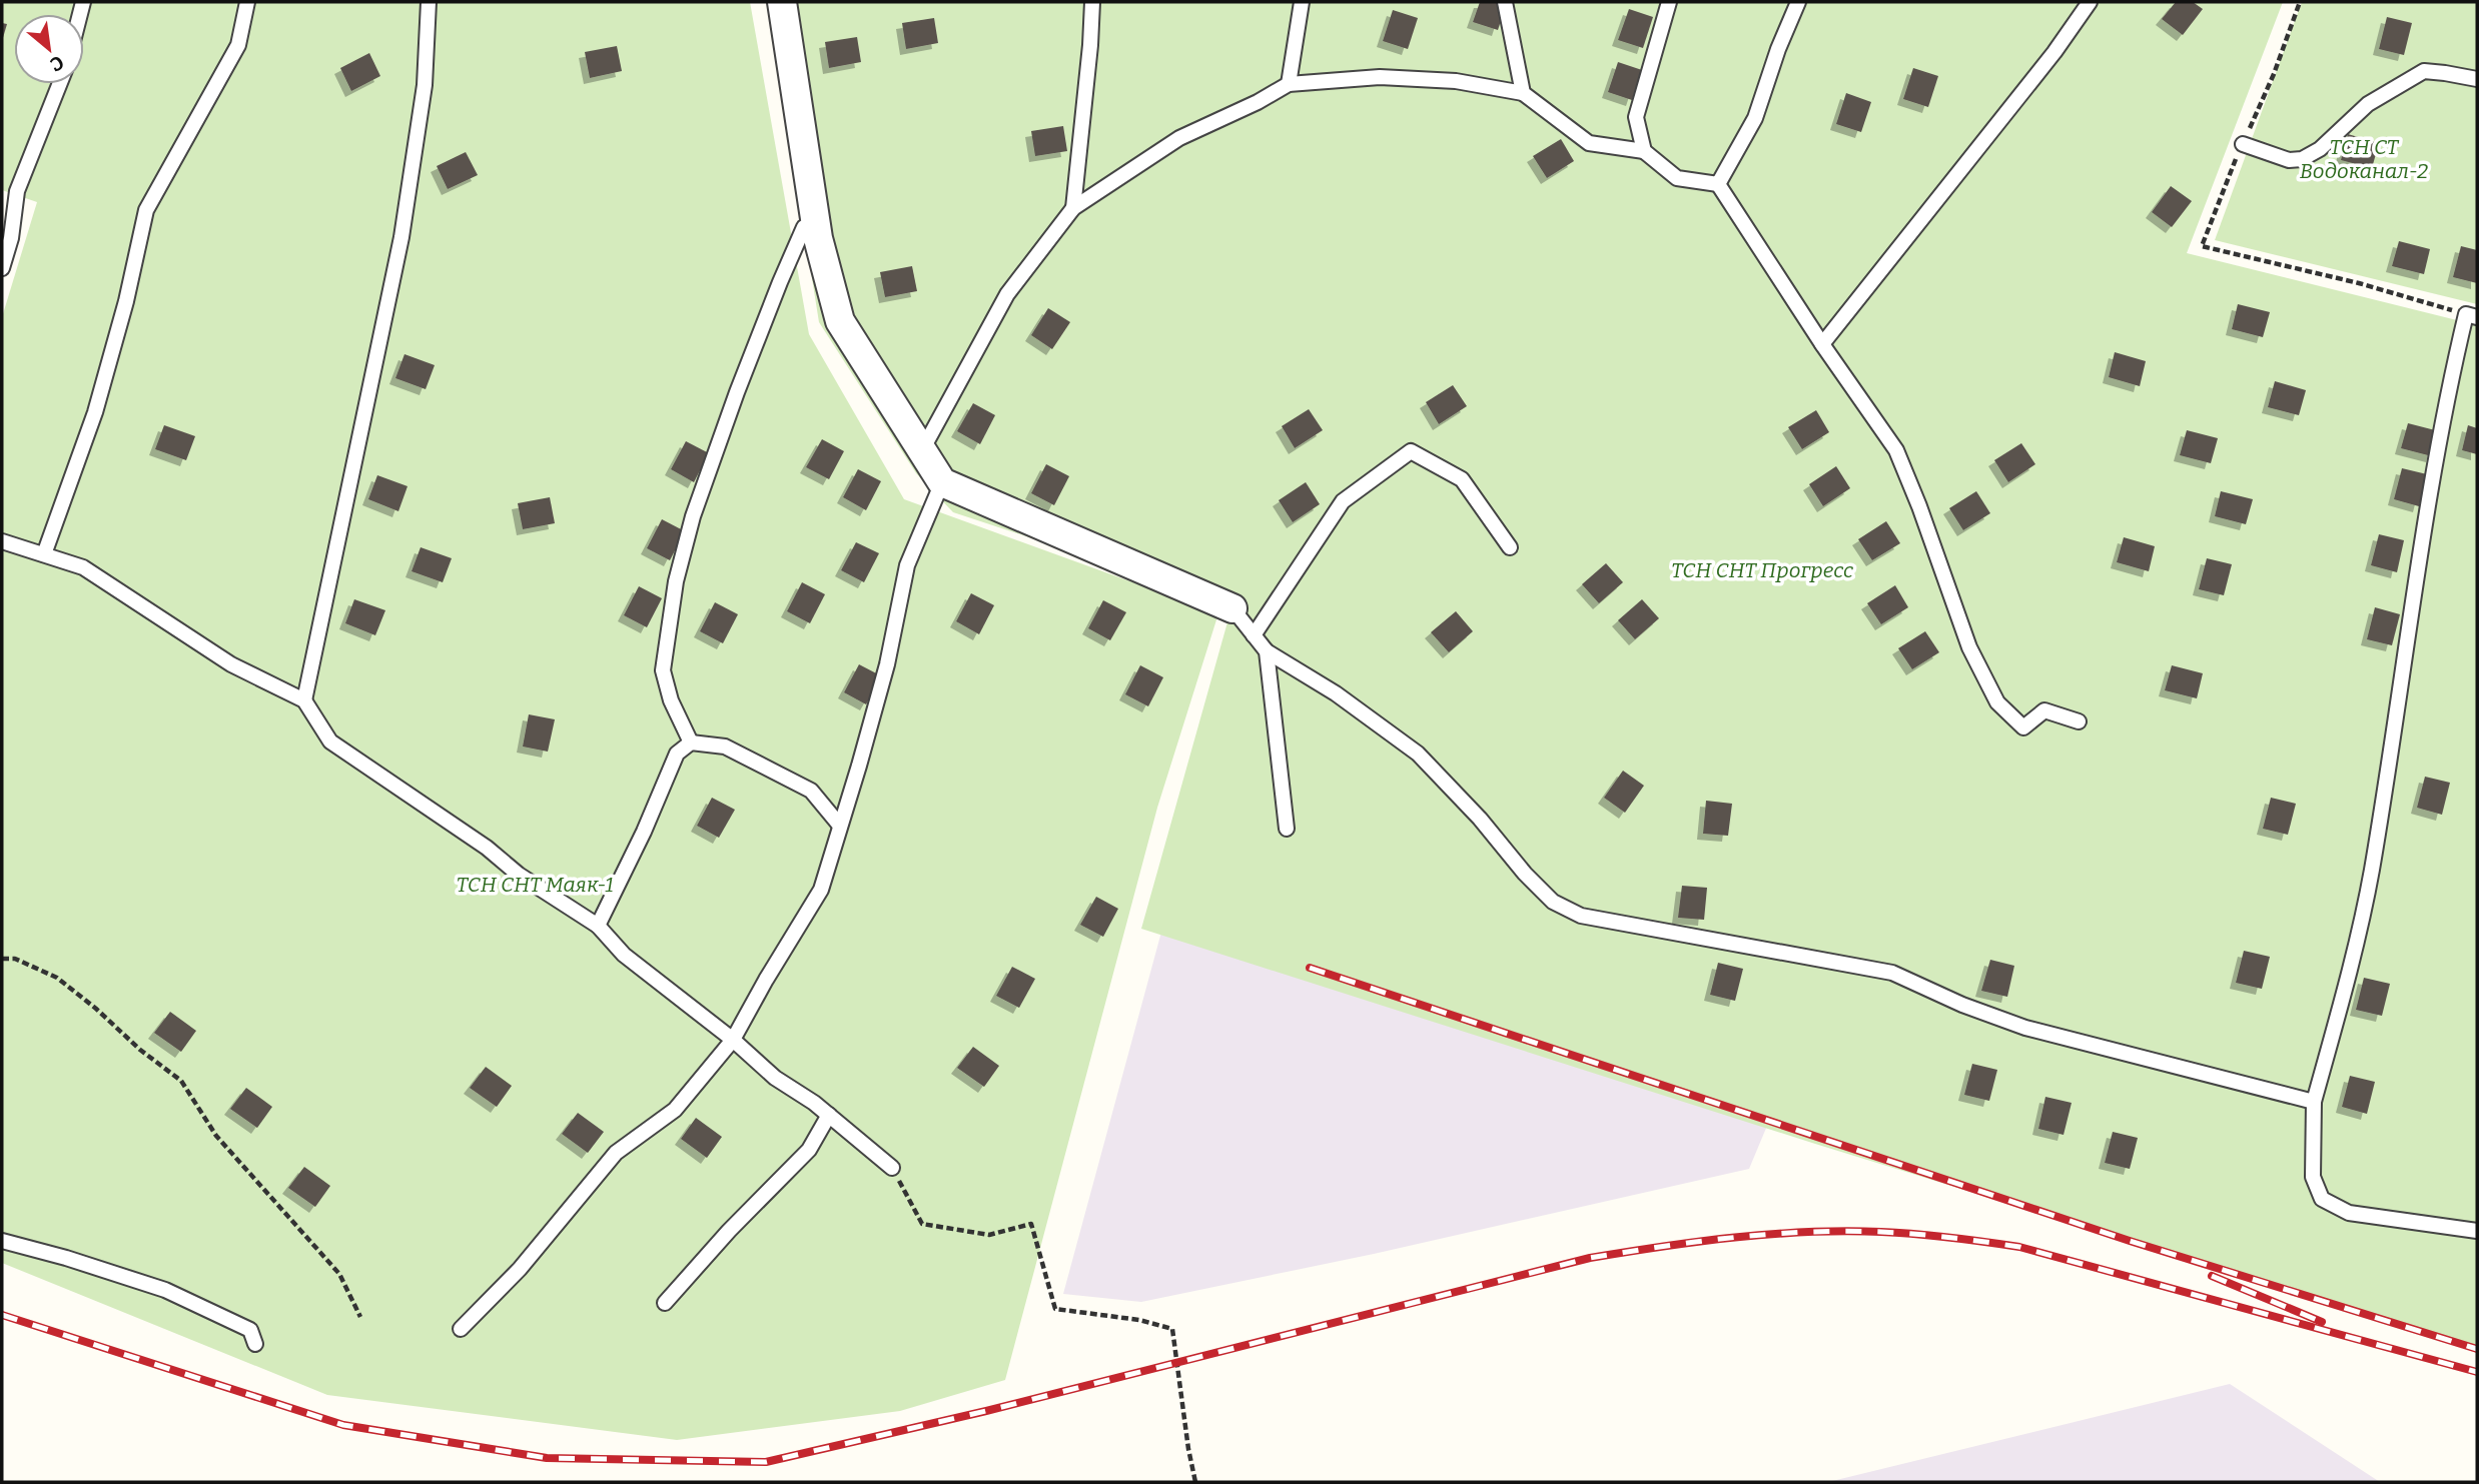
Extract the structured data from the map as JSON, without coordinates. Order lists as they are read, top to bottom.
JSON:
{
  "parks": ["ТСН СТ Водоканал-2", "ТСН СНТ Прогресс", "ТСН СНТ Маяк-1"],
  "north": "bottom right"
}
